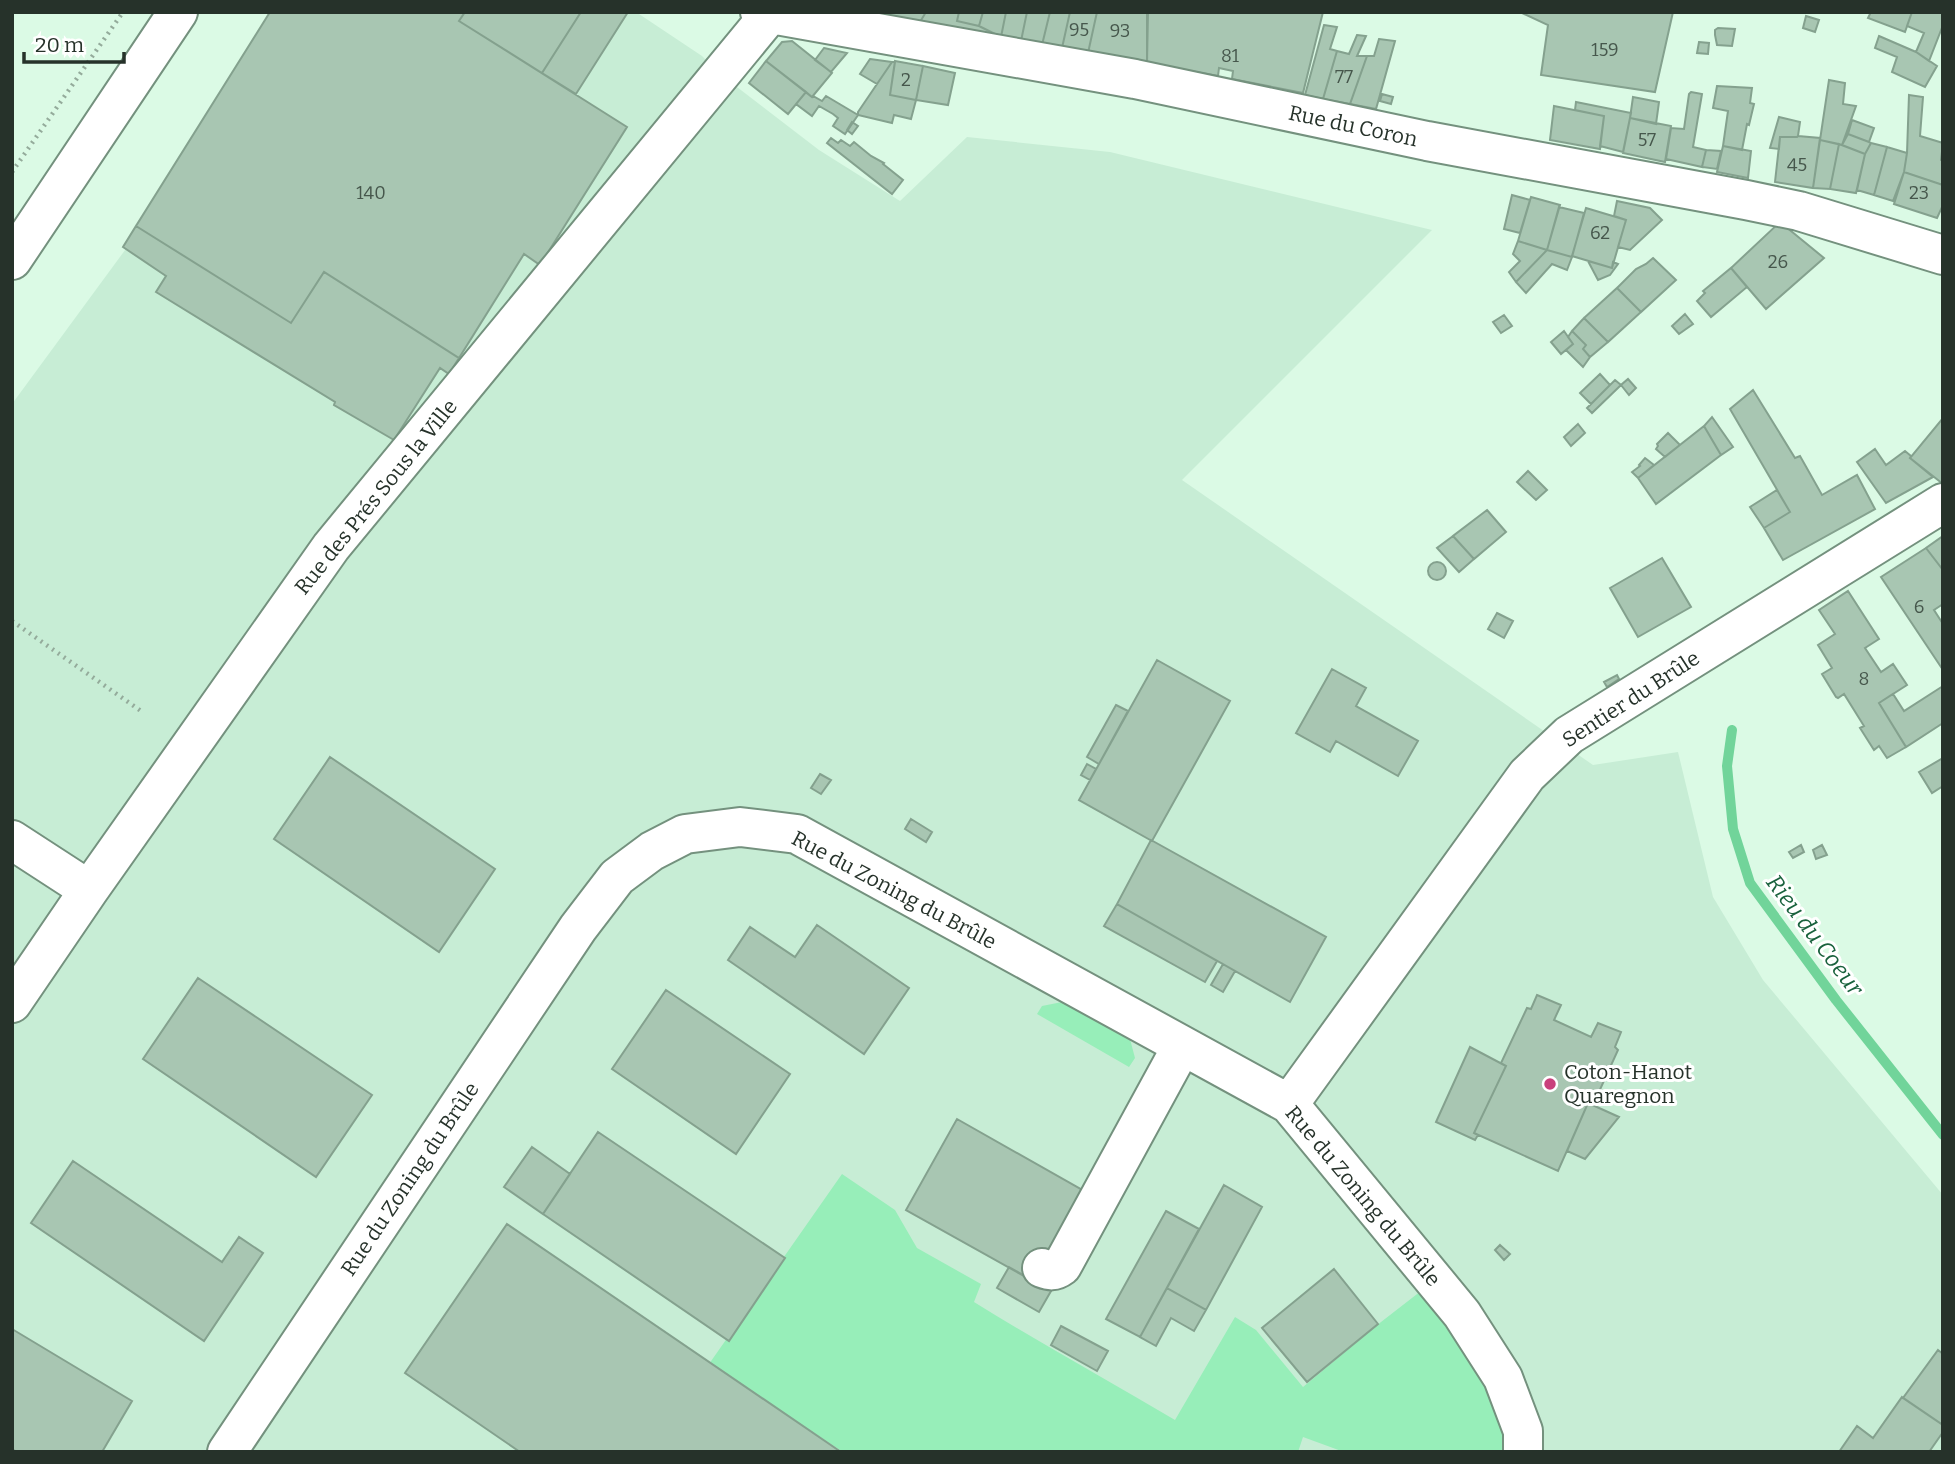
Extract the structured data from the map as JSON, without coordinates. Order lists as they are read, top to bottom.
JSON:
{
  "streets": {
    "street": [
      "Rue du Coron",
      "Rue des Prés Sous la Ville",
      "Sentier du Brûle",
      "Rue du Zoning du Brûle"
    ]
  },
  "crossings": [
    ["Rue du Coron", "Rue des Prés Sous la Ville"],
    ["Sentier du Brûle", "Rue du Zoning du Brûle"]
  ],
  "water": ["Rieu du Coeur"],
  "places": ["Coton-Hanot Quaregnon"],
  "house_numbers": [
    "95",
    "93",
    "159",
    "81",
    "77",
    "2",
    "57",
    "45",
    "140",
    "23",
    "62",
    "26",
    "6",
    "8"
  ],
  "scale_bar": "20 m"
}
